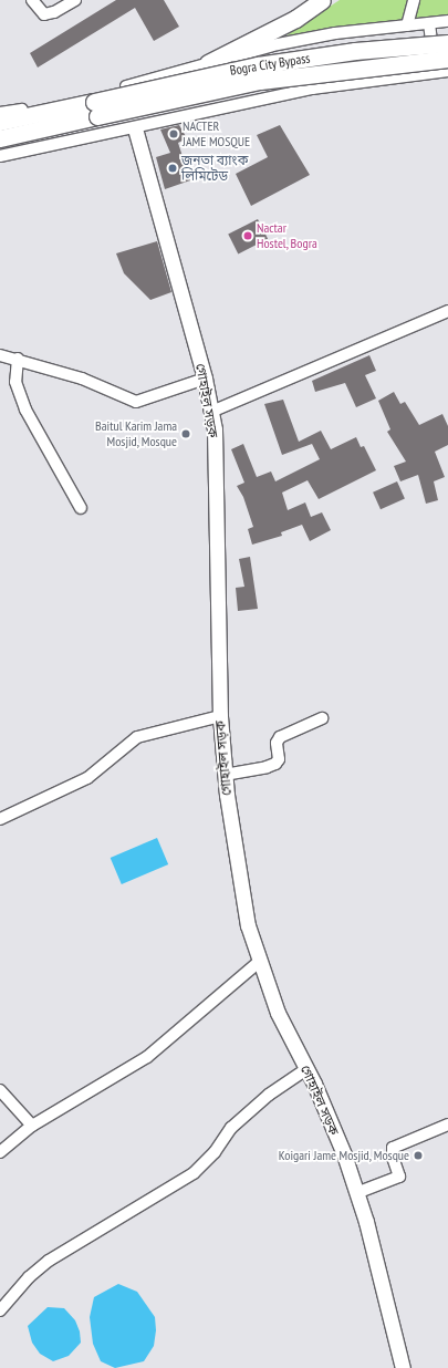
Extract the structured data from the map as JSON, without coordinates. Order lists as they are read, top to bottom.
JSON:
{
  "streets": {
    "highway": ["Bogra City Bypass"],
    "main road": ["গোহাইল সড়ক"]
  },
  "places": [
    "NACTER JAME MOSQUE",
    "জনতা ব্যাংক লিমিটেড",
    "Nactar Hostel, Bogra",
    "Baitul Karim Jama Mosjid, Mosque",
    "Koigari Jame Mosjid, Mosque"
  ]
}
